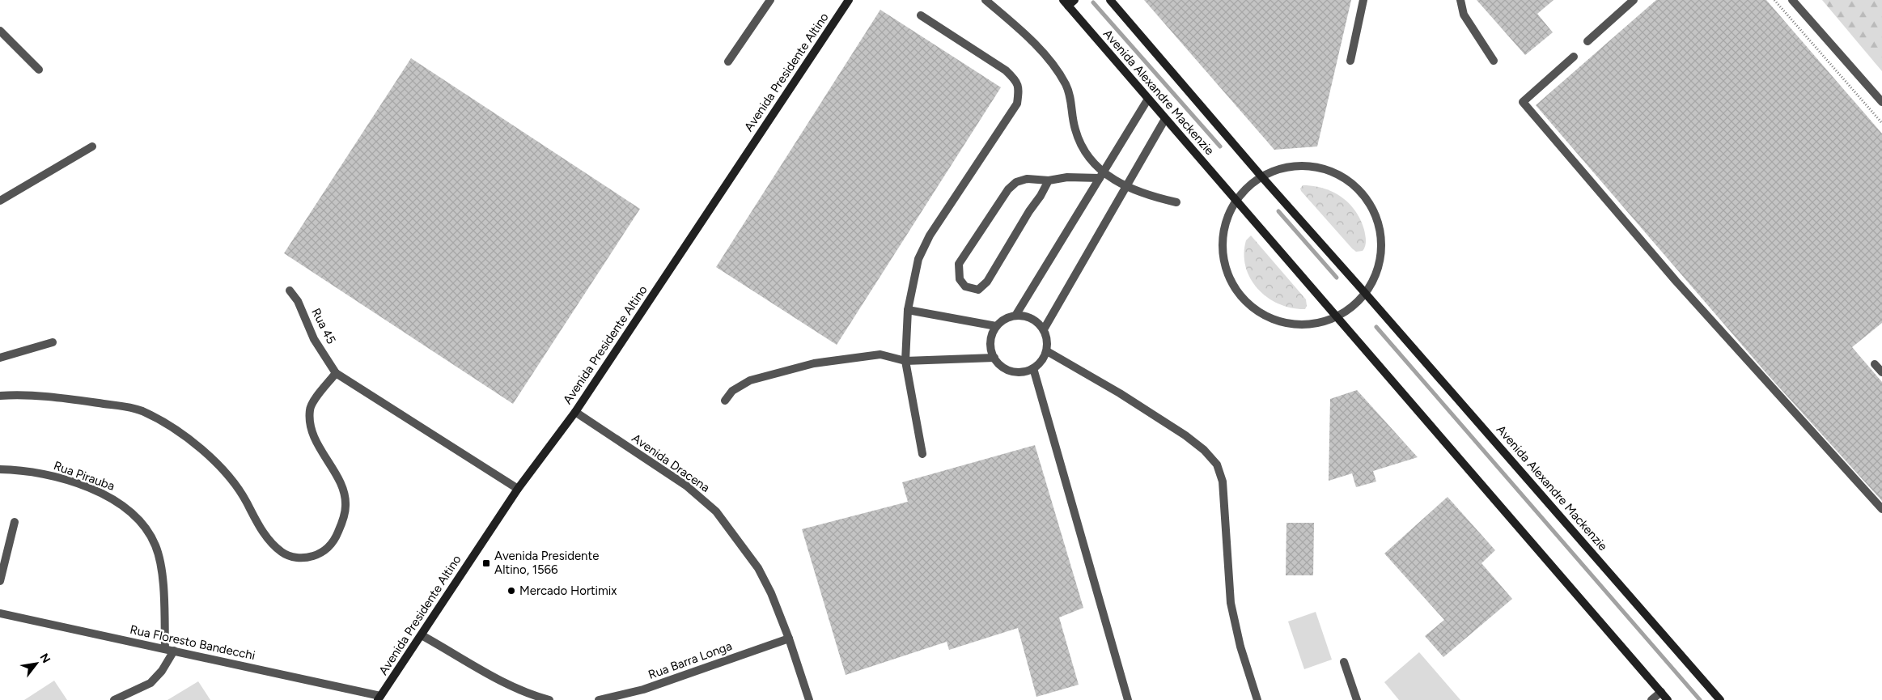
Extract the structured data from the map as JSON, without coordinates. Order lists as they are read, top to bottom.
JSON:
{
  "streets": {
    "street": [
      "Avenida Presidente Altino",
      "Avenida Alexandre Mackenzie",
      "Rua 45",
      "Avenida Dracena",
      "Rua Pirauba",
      "Rua Floresto Bandecchi",
      "Rua Barra Longa"
    ]
  },
  "crossings": [
    ["Avenida Presidente Altino", "Avenida Dracena"],
    ["Avenida Presidente Altino", "Rua Floresto Bandecchi"],
    ["Avenida Dracena", "Rua Barra Longa"],
    ["Rua Pirauba", "Rua Floresto Bandecchi"]
  ],
  "places": {
    "transit": ["Avenida Presidente Altino, 1566"],
    "other": ["Mercado Hortimix"]
  },
  "north": "top right"
}
